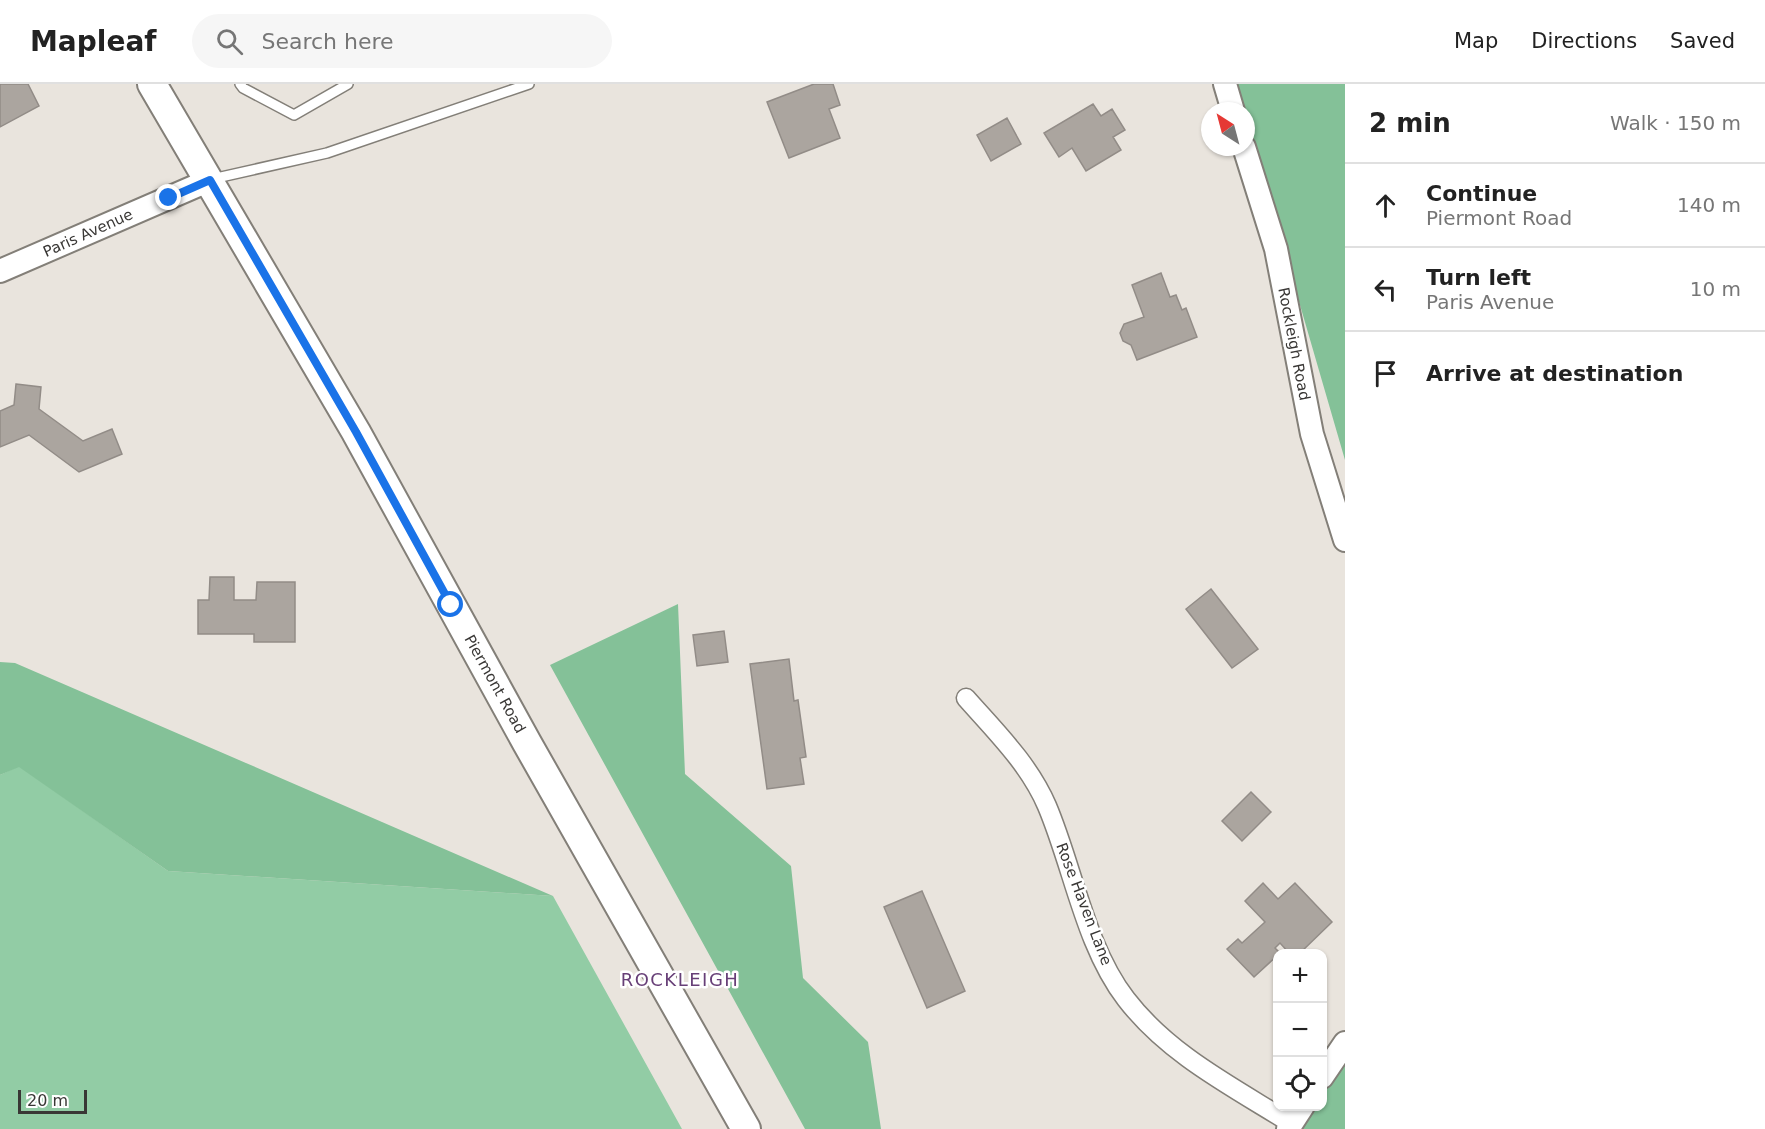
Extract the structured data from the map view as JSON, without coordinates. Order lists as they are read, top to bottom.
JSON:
{
  "streets": {
    "main road": ["Piermont Road"],
    "street": ["Paris Avenue", "Rockleigh Road", "Rose Haven Lane"]
  },
  "crossings": [
    ["Paris Avenue", "Piermont Road"]
  ],
  "districts": ["ROCKLEIGH"],
  "scale_bar": "20 m",
  "north": "top left",
  "page": {
    "header": "Mapleaf",
    "search": "Search here",
    "nav": ["Map", "Directions", "Saved"],
    "heading": ["2 min", "Walk · 150 m"],
    "list": [
      ["Continue", "Piermont Road", "140 m"],
      ["Turn left", "Paris Avenue", "10 m"],
      "Arrive at destination"
    ],
    "map_buttons": ["+", "−"],
    "scale": "20 m"
  }
}
